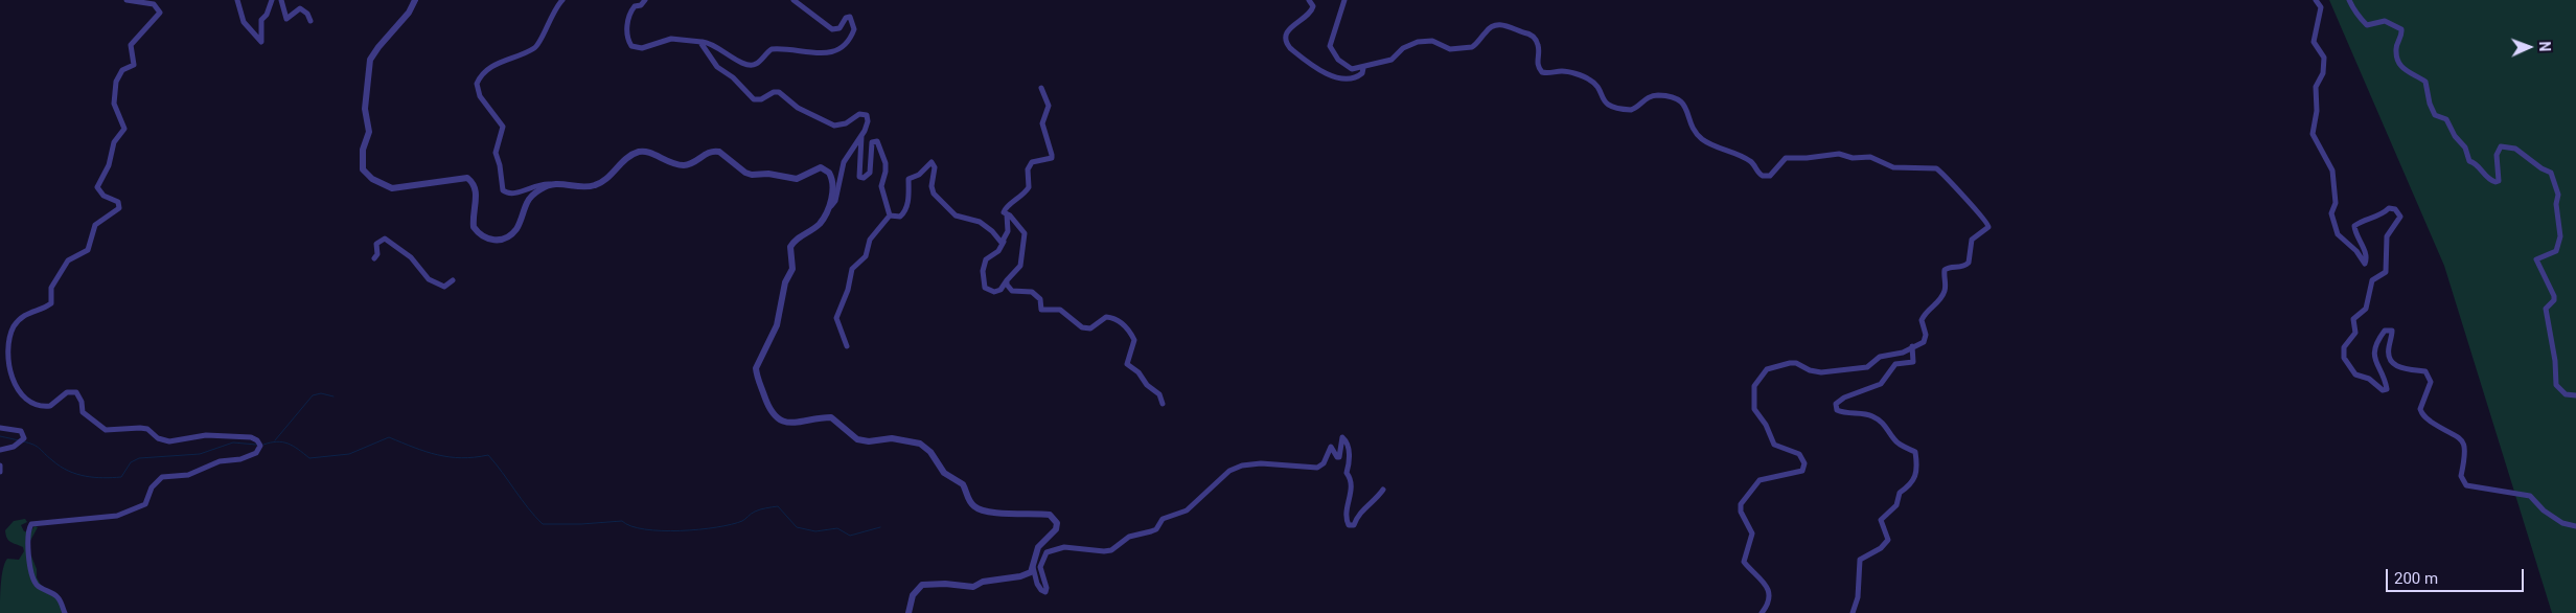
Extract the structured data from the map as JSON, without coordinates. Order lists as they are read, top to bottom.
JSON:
{
  "scale_bar": "200 m",
  "north": "right"
}
